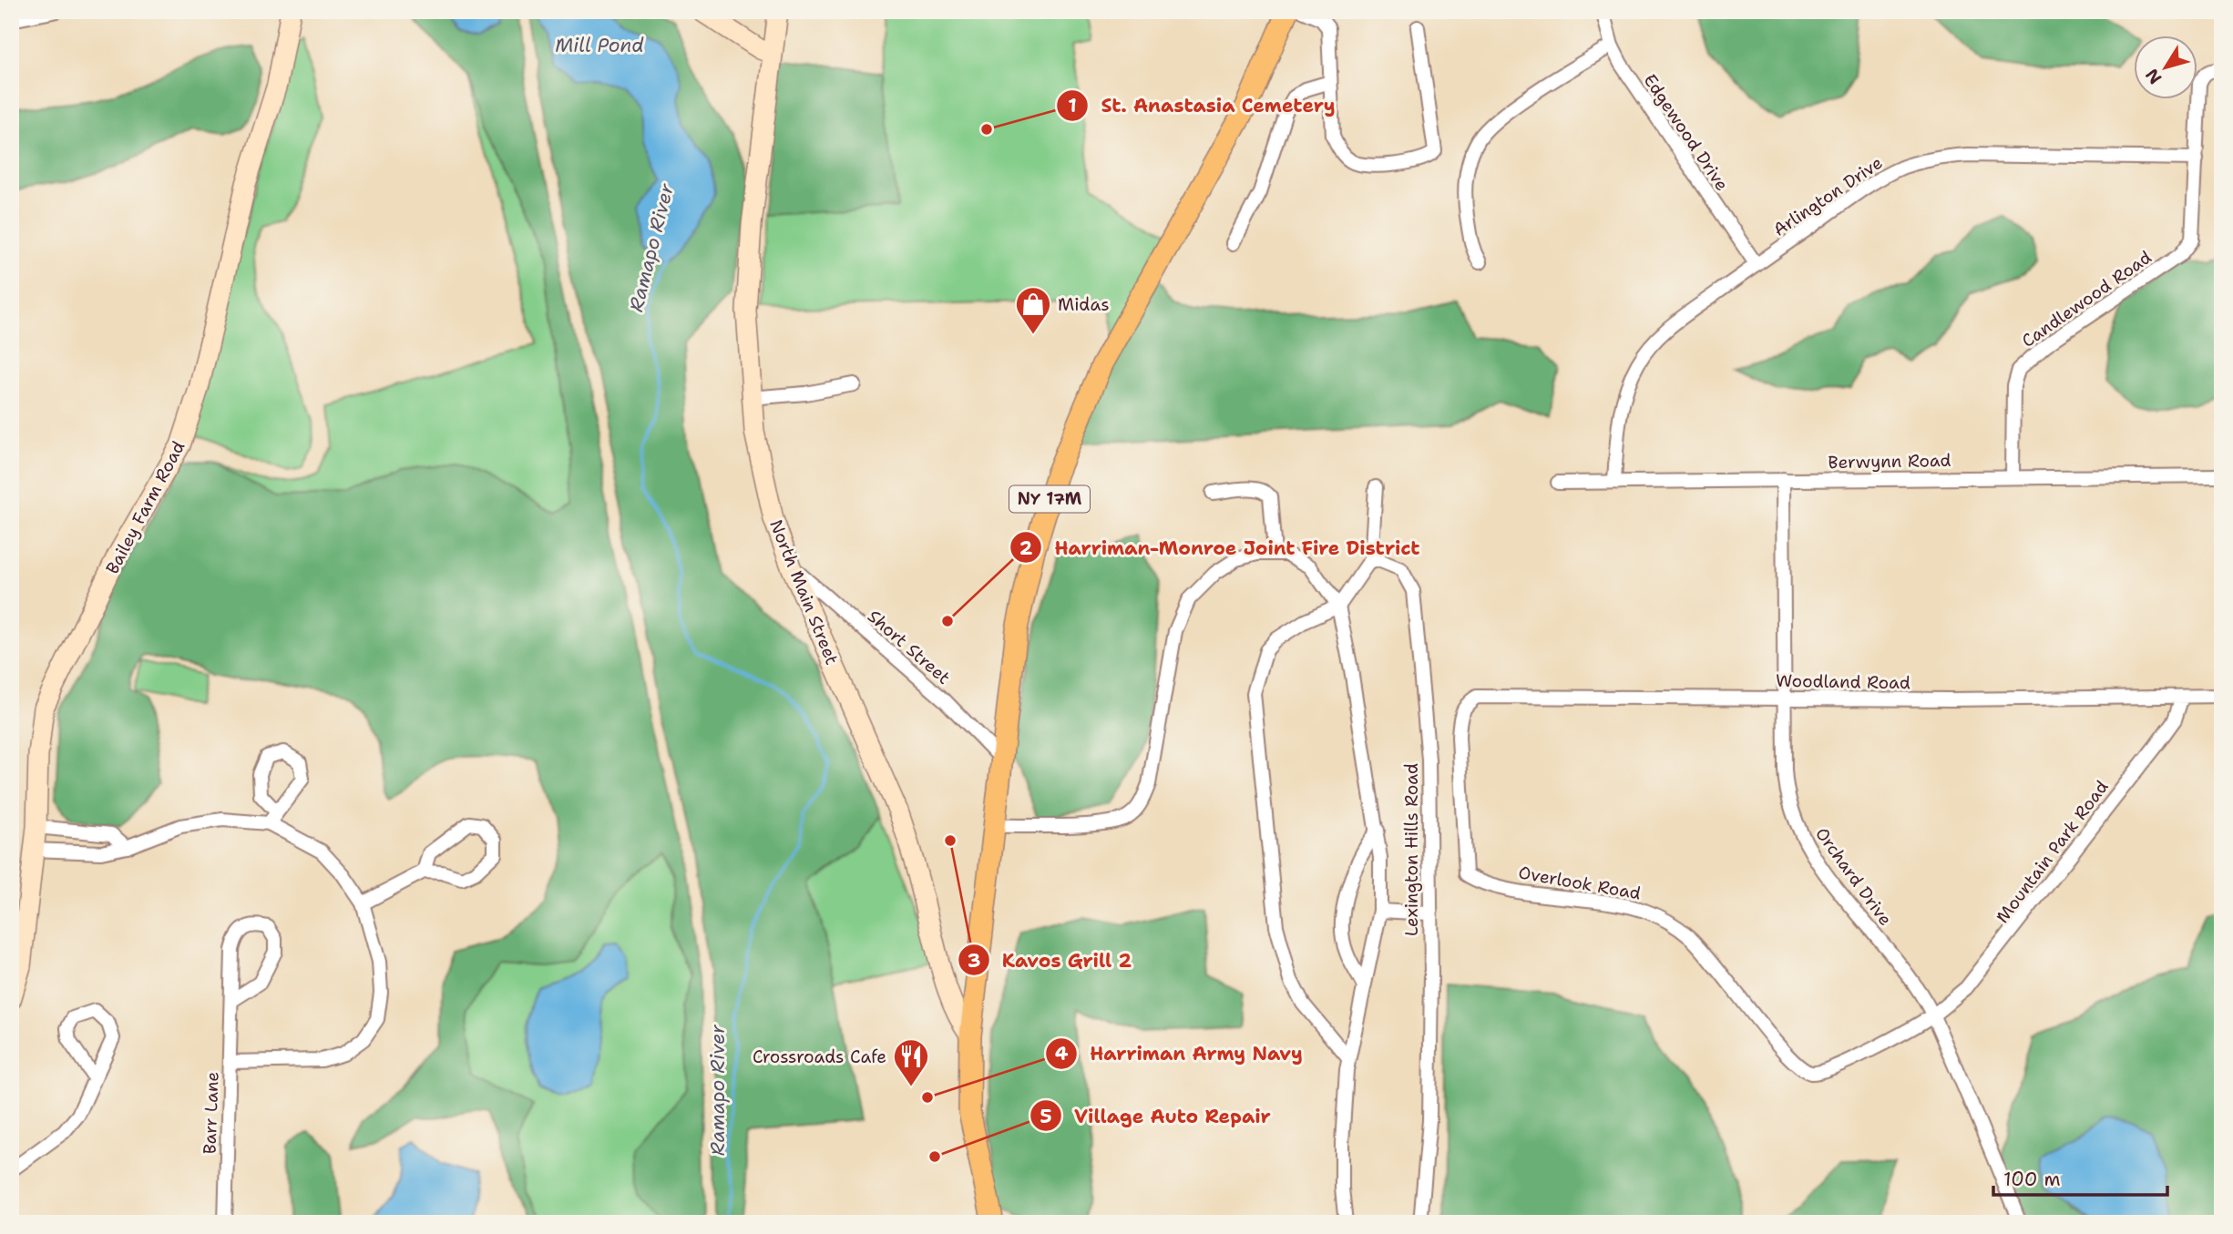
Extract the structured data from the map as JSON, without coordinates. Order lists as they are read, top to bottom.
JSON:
{
  "streets": {
    "main road": ["NY 17M"],
    "street": [
      "Edgewood Drive",
      "Arlington Drive",
      "Candlewood Road",
      "Berwynn Road",
      "Bailey Farm Road",
      "North Main Street",
      "Short Street",
      "Woodland Road",
      "Lexington Hills Road",
      "Mountain Park Road",
      "Orchard Drive",
      "Overlook Road",
      "Barr Lane"
    ]
  },
  "crossings": [
    ["Edgewood Drive", "Arlington Drive"],
    ["Arlington Drive", "Candlewood Road"],
    ["Arlington Drive", "Berwynn Road"],
    ["Candlewood Road", "Berwynn Road"],
    ["Berwynn Road", "Orchard Drive"],
    ["NY 17M", "North Main Street"],
    ["NY 17M", "Short Street"],
    ["NY 17M", "Lexington Hills Road"],
    ["Bailey Farm Road", "Barr Lane"],
    ["North Main Street", "Short Street"],
    ["Woodland Road", "Mountain Park Road"],
    ["Woodland Road", "Orchard Drive"],
    ["Woodland Road", "Overlook Road"],
    ["Mountain Park Road", "Orchard Drive"],
    ["Mountain Park Road", "Overlook Road"],
    ["Orchard Drive", "Overlook Road"]
  ],
  "water": ["Mill Pond", "Ramapo River"],
  "places": {
    "other": [
      "St. Anastasia Cemetery",
      "Harriman-Monroe Joint Fire District",
      "Kavos Grill 2",
      "Harriman Army Navy",
      "Village Auto Repair"
    ],
    "shop": ["Midas"],
    "restaurant": ["Crossroads Cafe"]
  },
  "scale_bar": "100 m",
  "north": "bottom left"
}
